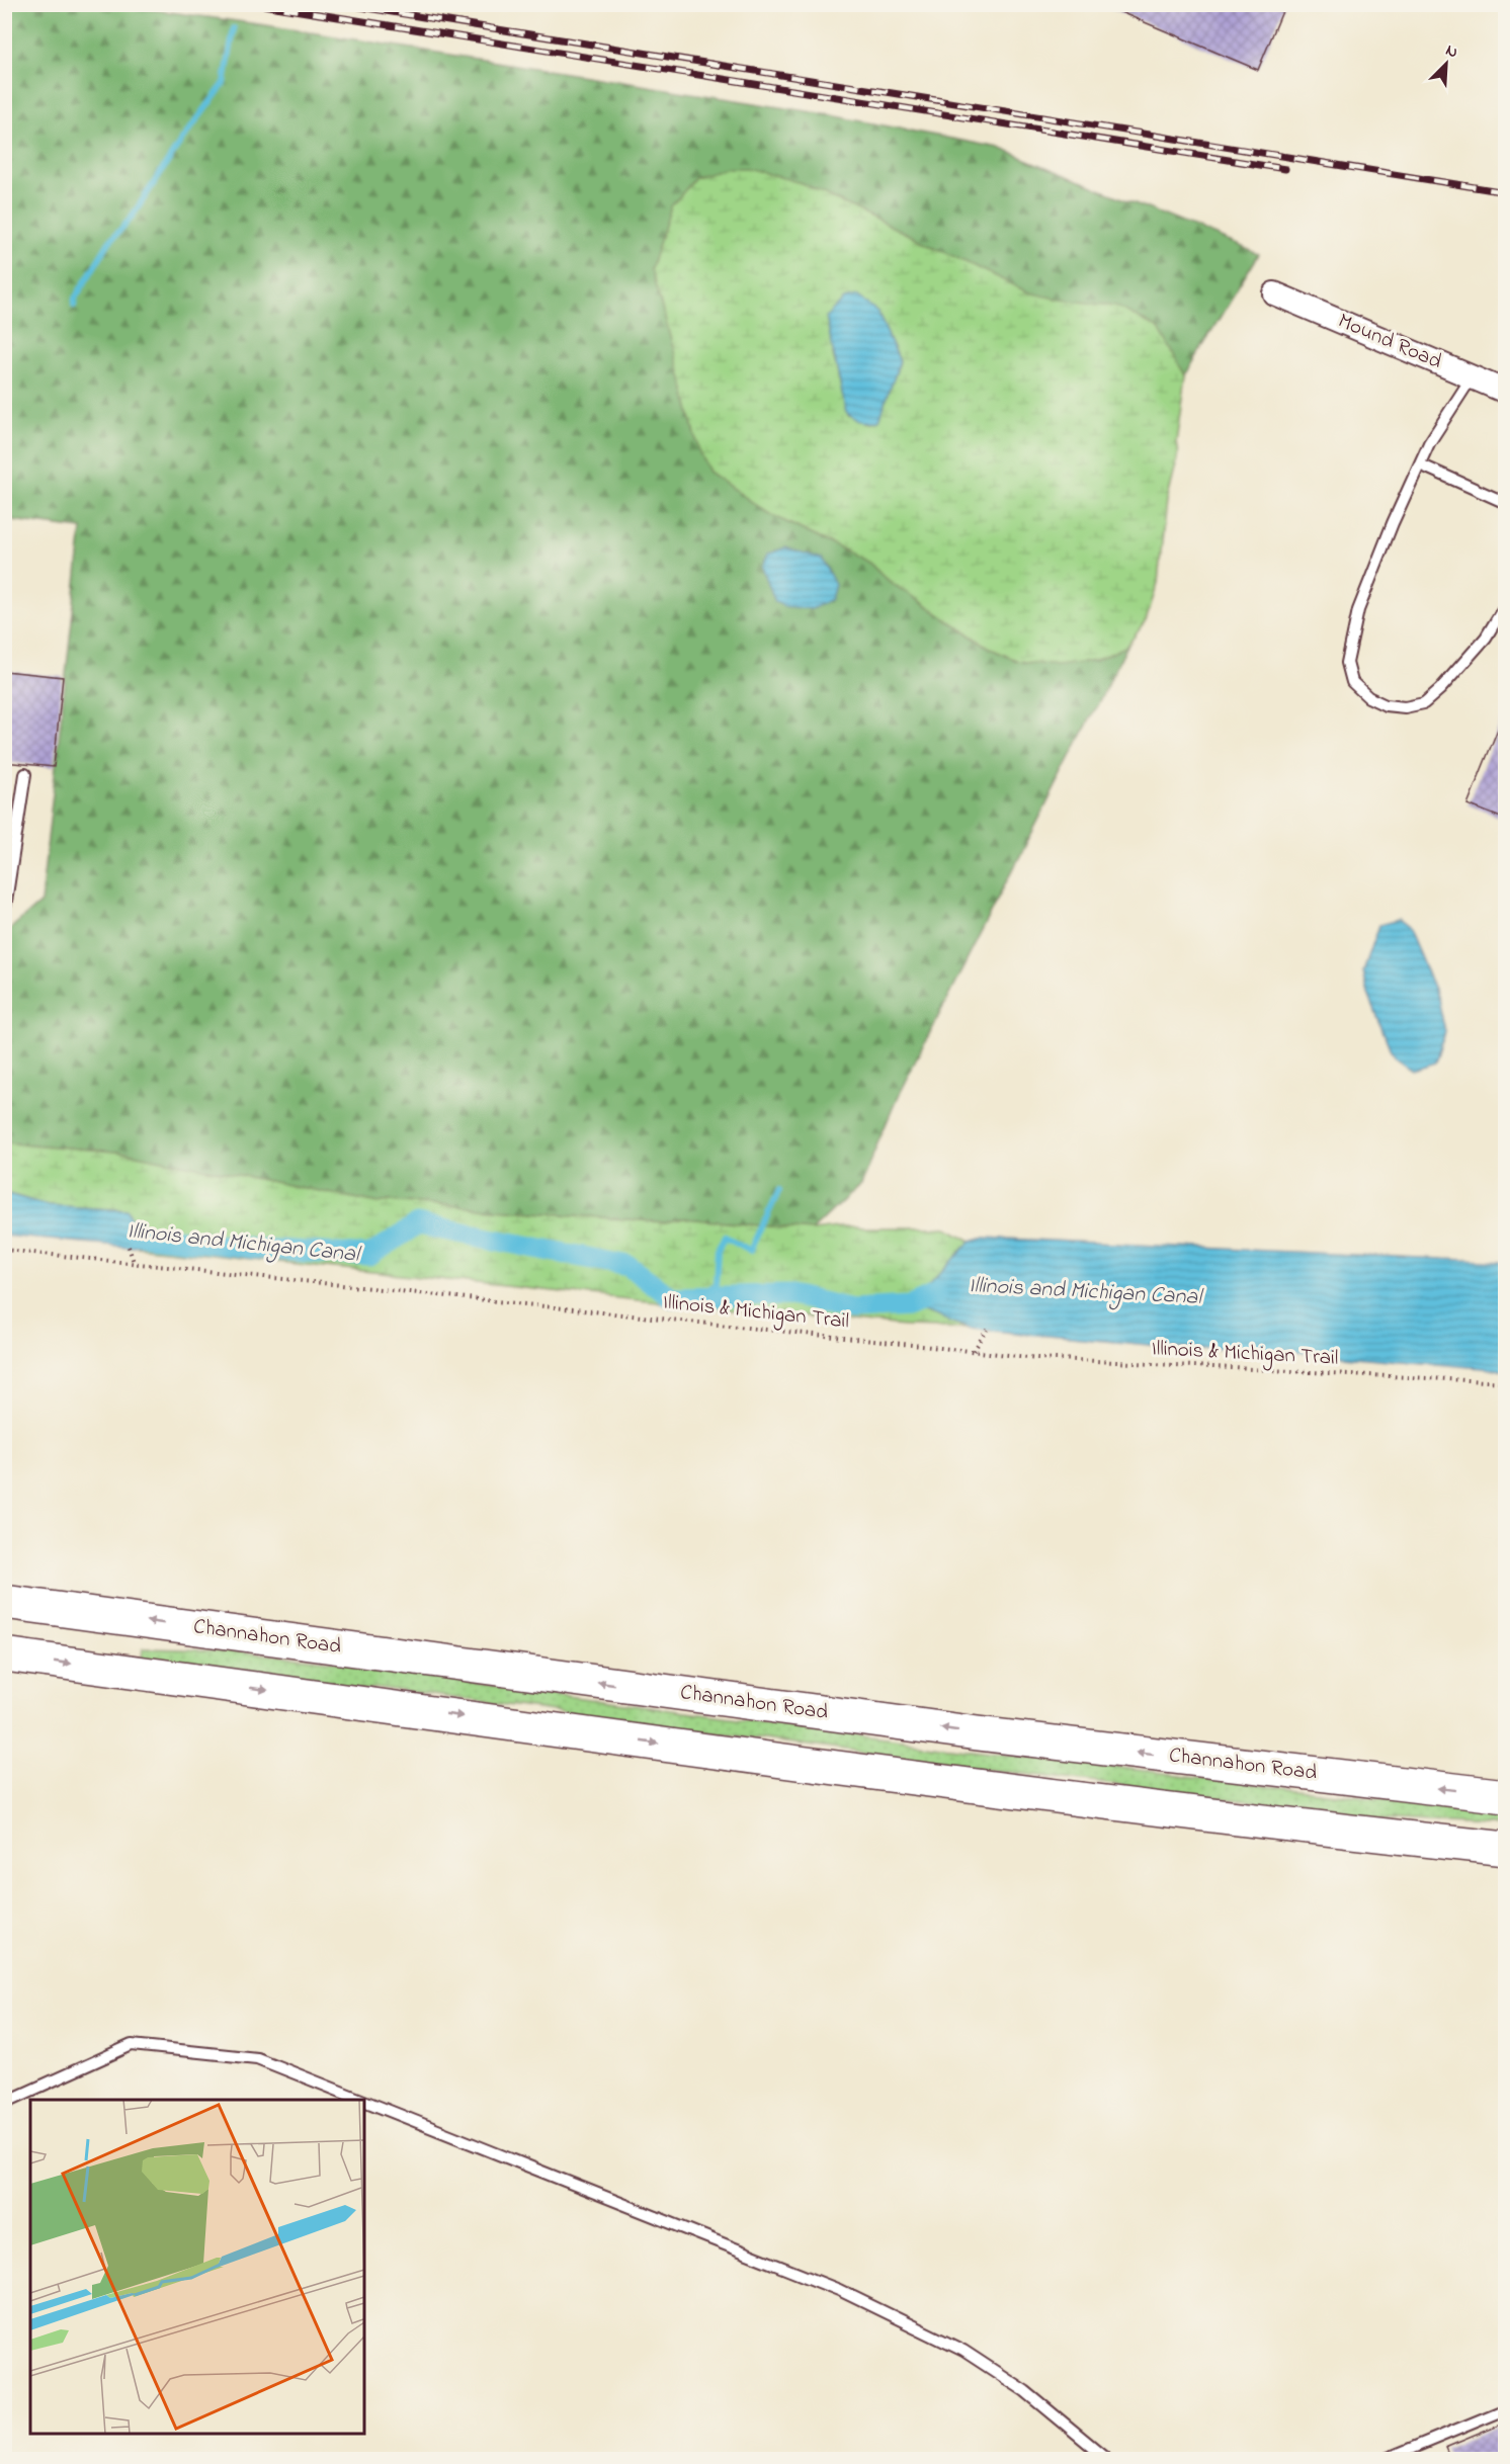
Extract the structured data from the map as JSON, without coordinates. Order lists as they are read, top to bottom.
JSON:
{
  "streets": {
    "main road": ["Channahon Road"],
    "street": ["Mound Road"],
    "path": ["Illinois & Michigan Trail"]
  },
  "water": ["Illinois and Michigan Canal"],
  "north": "top right"
}
